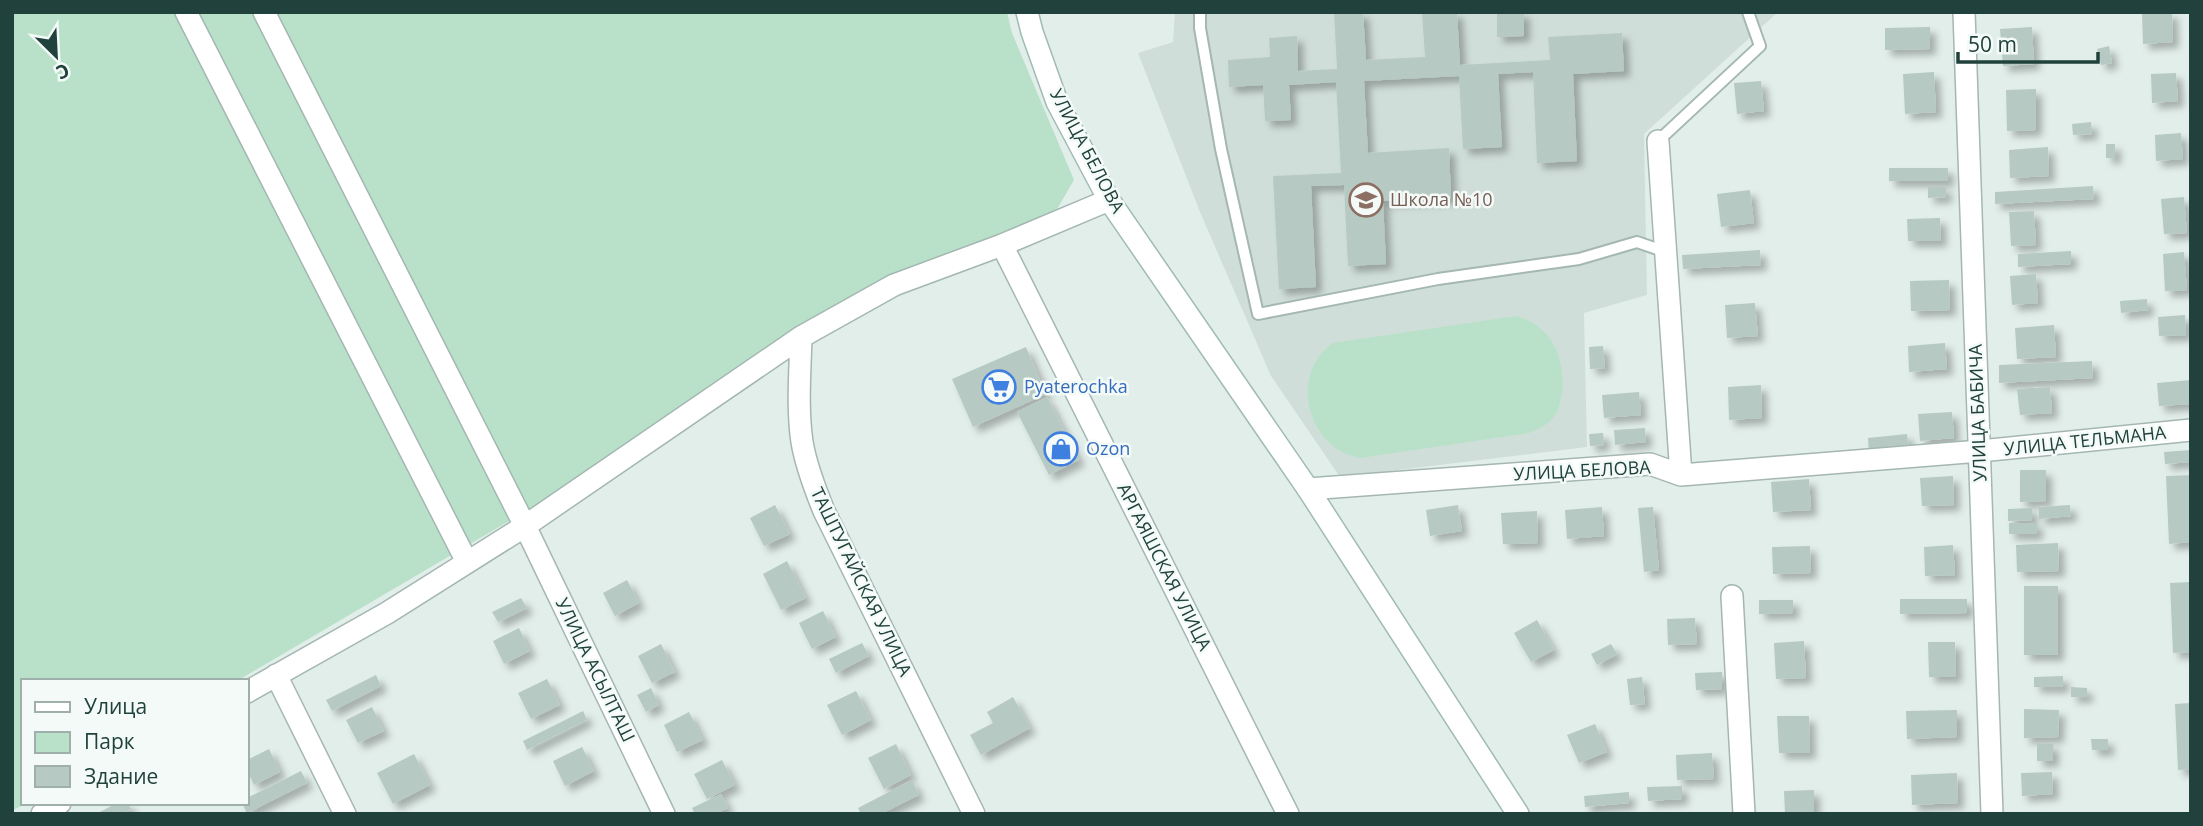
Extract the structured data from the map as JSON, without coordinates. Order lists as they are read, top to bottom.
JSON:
{
  "streets": {
    "street": [
      "УЛИЦА БЕЛОВА",
      "УЛИЦА БАБИЧА",
      "УЛИЦА ТЕЛЬМАНА",
      "АРГАЯШСКАЯ УЛИЦА",
      "ТАШТУГАЙСКАЯ УЛИЦА",
      "УЛИЦА АСЫЛТАШ"
    ]
  },
  "crossings": [
    ["УЛИЦА БЕЛОВА", "УЛИЦА БАБИЧА"],
    ["УЛИЦА БЕЛОВА", "УЛИЦА ТЕЛЬМАНА"],
    ["УЛИЦА БАБИЧА", "УЛИЦА ТЕЛЬМАНА"]
  ],
  "places": {
    "school or university": ["Школа №10"],
    "supermarket": ["Pyaterochka"],
    "shop": ["Ozon"]
  },
  "legend": ["Улица", "Парк", "Здание"],
  "scale_bar": "50 m",
  "north": "bottom right"
}
